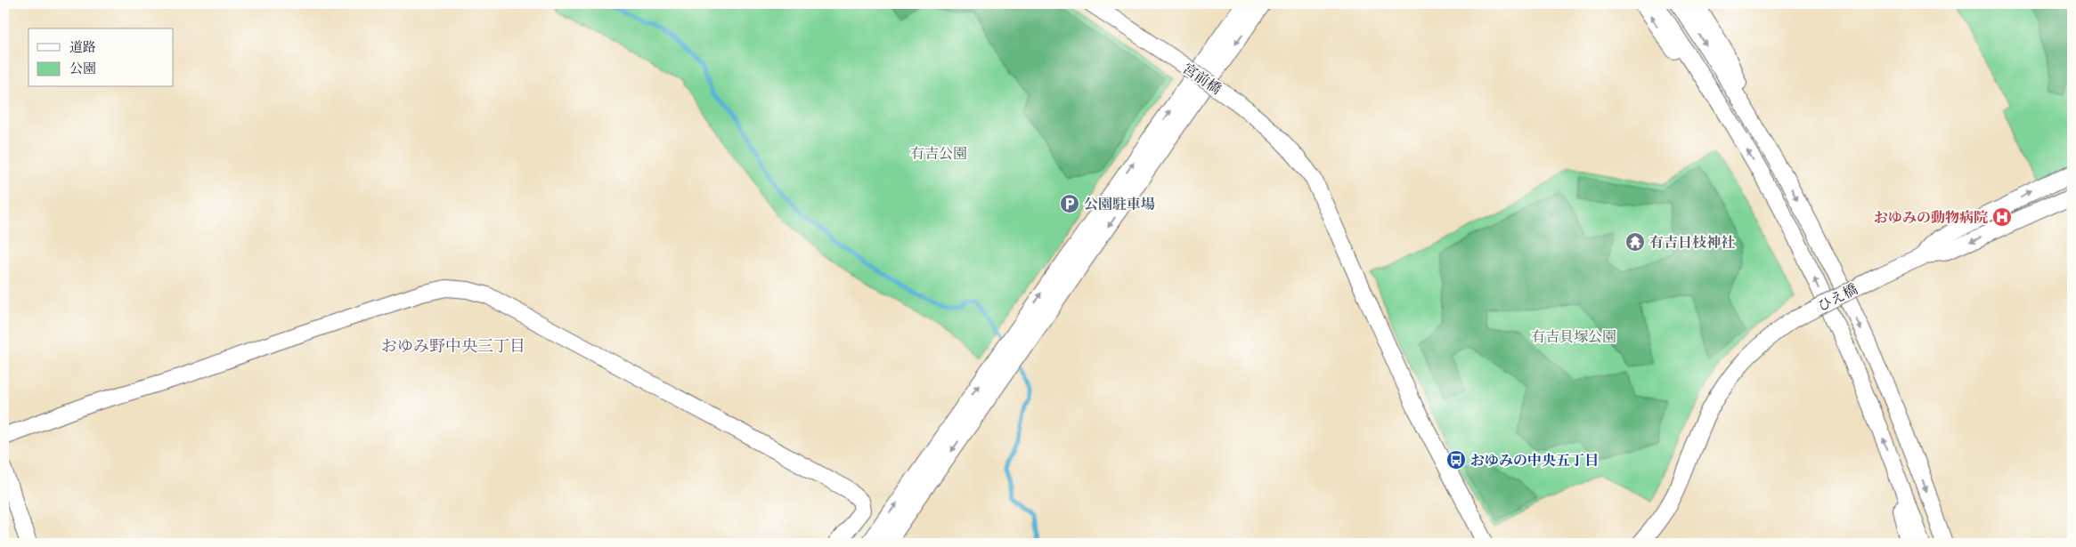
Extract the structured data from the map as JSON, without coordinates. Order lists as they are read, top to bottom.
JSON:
{
  "streets": {
    "street": ["宮前橋", "ひえ橋"]
  },
  "districts": ["おゆみ野中央三丁目"],
  "parks": ["有吉公園", "有吉貝塚公園"],
  "places": {
    "parking": ["公園駐車場"],
    "hospital": ["おゆみの動物病院"],
    "temple": ["有吉日枝神社"],
    "bus stop": ["おゆみの中央五丁目"]
  },
  "legend": ["道路", "公園"]
}
